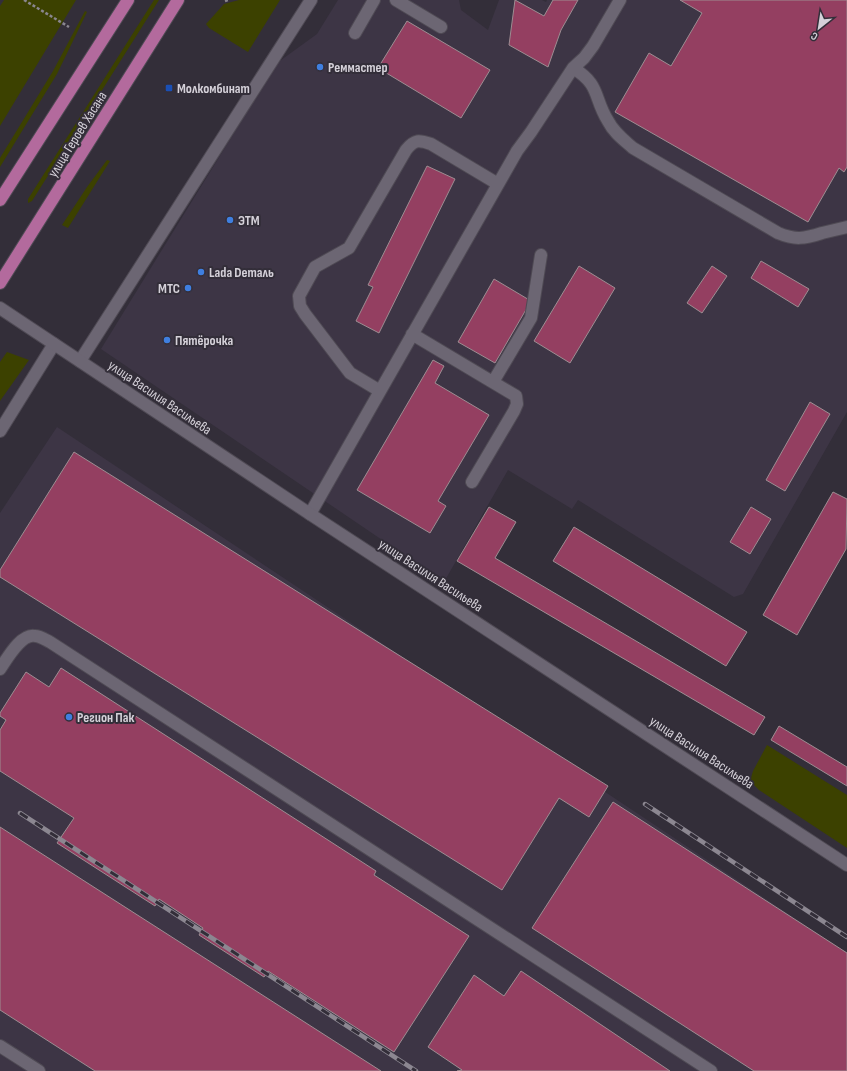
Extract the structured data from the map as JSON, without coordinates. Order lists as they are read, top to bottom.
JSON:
{
  "streets": {
    "main road": ["улица Героев Хасана", "улица Василия Васильева"]
  },
  "places": {
    "other": [
      "Реммастер",
      "ЭТМ",
      "Lada Dеталь",
      "МТС",
      "Пятёрочка",
      "Регион Пак"
    ],
    "transit": ["Молкомбинат"]
  },
  "north": "bottom left"
}
